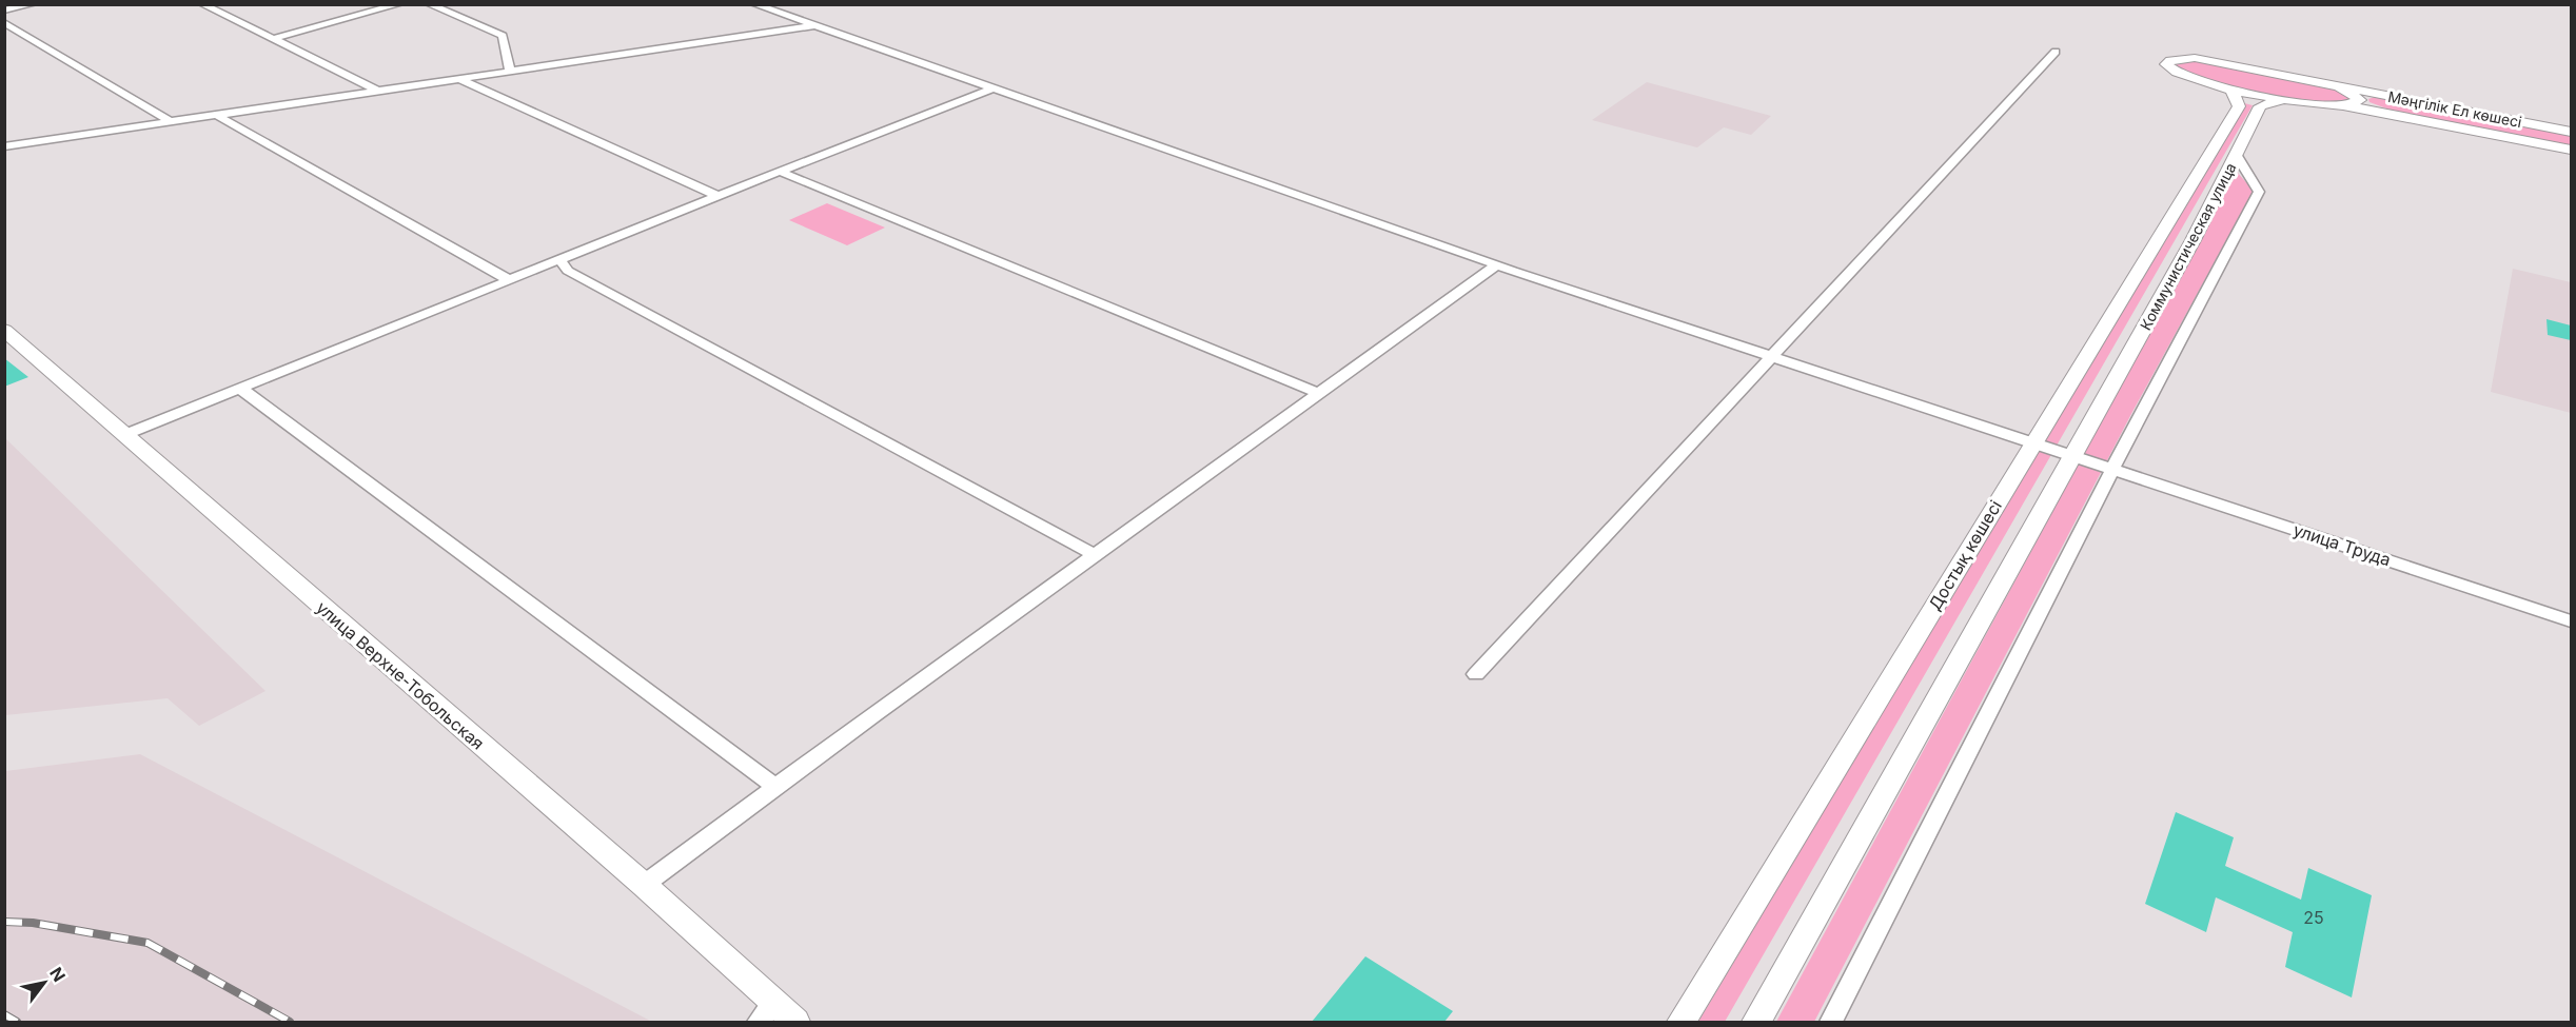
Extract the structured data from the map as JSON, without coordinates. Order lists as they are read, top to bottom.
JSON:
{
  "streets": {
    "street": [
      "Мәңгілік Ел көшесі",
      "Коммунистическая улица",
      "улица Труда",
      "Достық көшесі",
      "улица Верхне-Тобольская"
    ]
  },
  "crossings": [
    ["Мәңгілік Ел көшесі", "Коммунистическая улица"],
    ["Мәңгілік Ел көшесі", "Достық көшесі"],
    ["Коммунистическая улица", "улица Труда"],
    ["улица Труда", "Достық көшесі"]
  ],
  "house_numbers": ["25"],
  "north": "top right"
}
